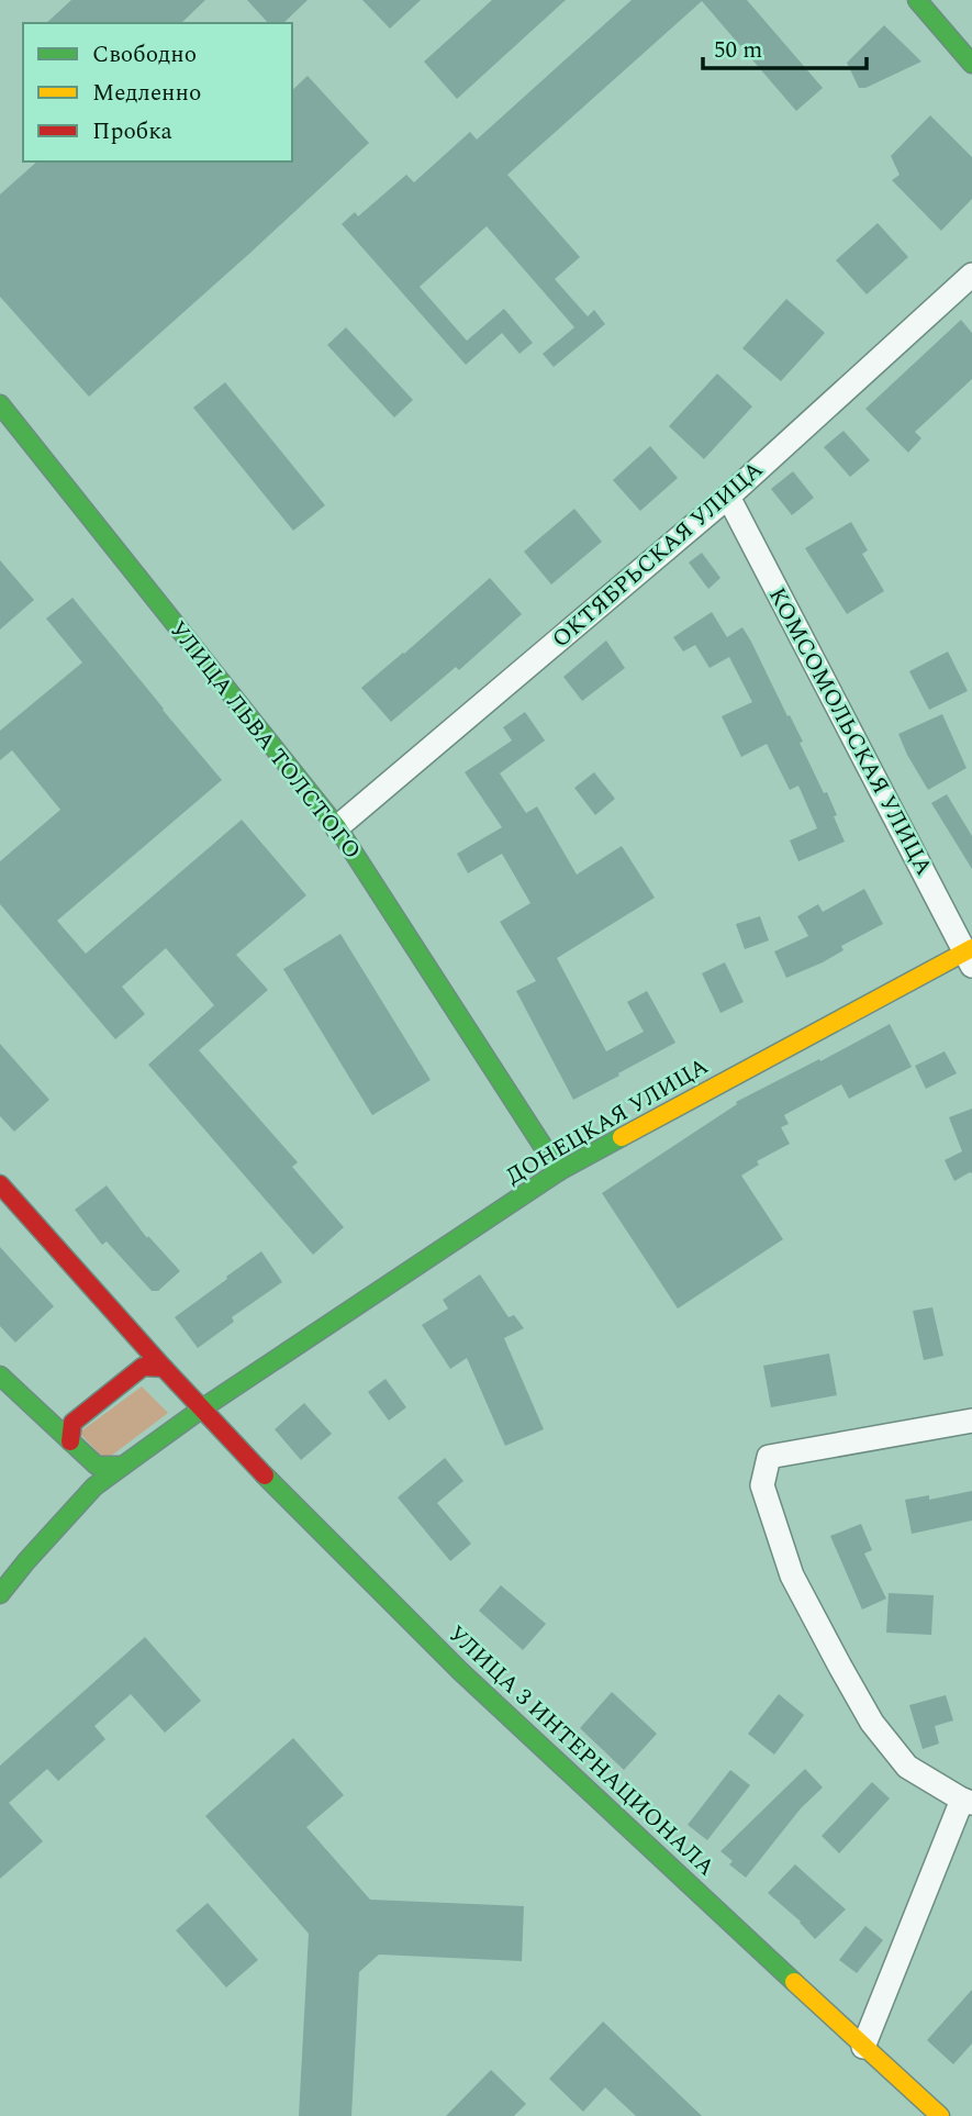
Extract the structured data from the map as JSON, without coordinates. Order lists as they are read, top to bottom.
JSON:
{
  "streets": {
    "street": [
      "ОКТЯБРЬСКАЯ УЛИЦА",
      "КОМСОМОЛЬСКАЯ УЛИЦА",
      "УЛИЦА ЛЬВА ТОЛСТОГО",
      "ДОНЕЦКАЯ УЛИЦА",
      "УЛИЦА 3 ИНТЕРНАЦИОНАЛА"
    ]
  },
  "crossings": [
    ["ОКТЯБРЬСКАЯ УЛИЦА", "КОМСОМОЛЬСКАЯ УЛИЦА"],
    ["ОКТЯБРЬСКАЯ УЛИЦА", "УЛИЦА ЛЬВА ТОЛСТОГО"],
    ["КОМСОМОЛЬСКАЯ УЛИЦА", "ДОНЕЦКАЯ УЛИЦА"],
    ["УЛИЦА ЛЬВА ТОЛСТОГО", "ДОНЕЦКАЯ УЛИЦА"],
    ["ДОНЕЦКАЯ УЛИЦА", "УЛИЦА 3 ИНТЕРНАЦИОНАЛА"]
  ],
  "legend": ["Свободно", "Медленно", "Пробка"],
  "scale_bar": "50 m"
}
